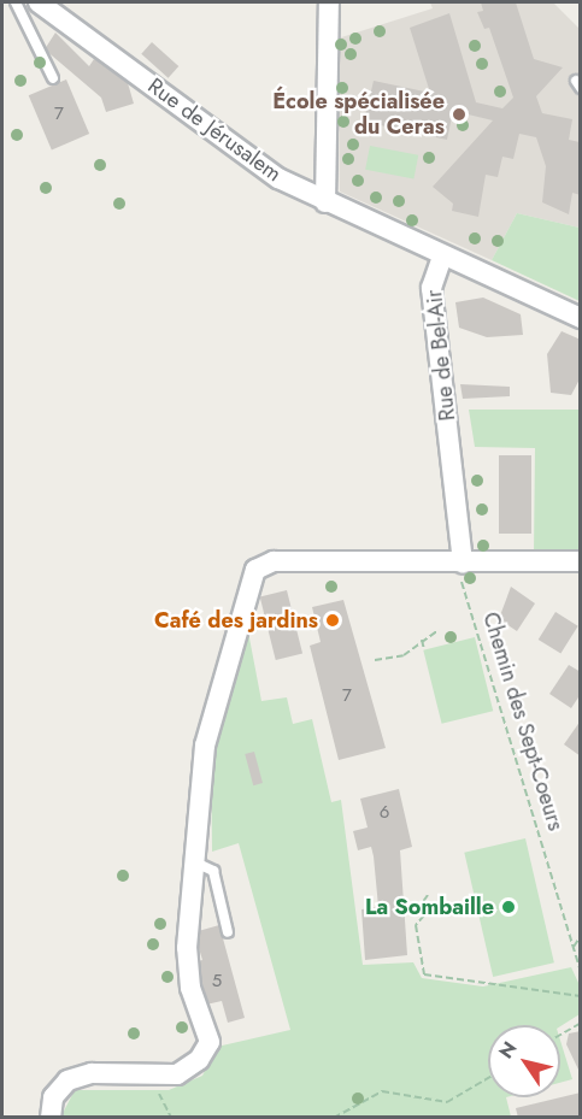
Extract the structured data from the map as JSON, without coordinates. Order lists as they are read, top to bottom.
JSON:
{
  "streets": {
    "street": ["Rue de Jérusalem", "Rue de Bel-Air"],
    "path": ["Chemin des Sept-Coeurs"]
  },
  "crossings": [
    ["Rue de Jérusalem", "Rue de Bel-Air"],
    ["Rue de Bel-Air", "Chemin des Sept-Coeurs"]
  ],
  "places": ["École spécialisée du Ceras", "Café des jardins", "La Sombaille"],
  "house_numbers": [
    "7",
    "7",
    "6",
    "5"
  ],
  "north": "top left"
}
